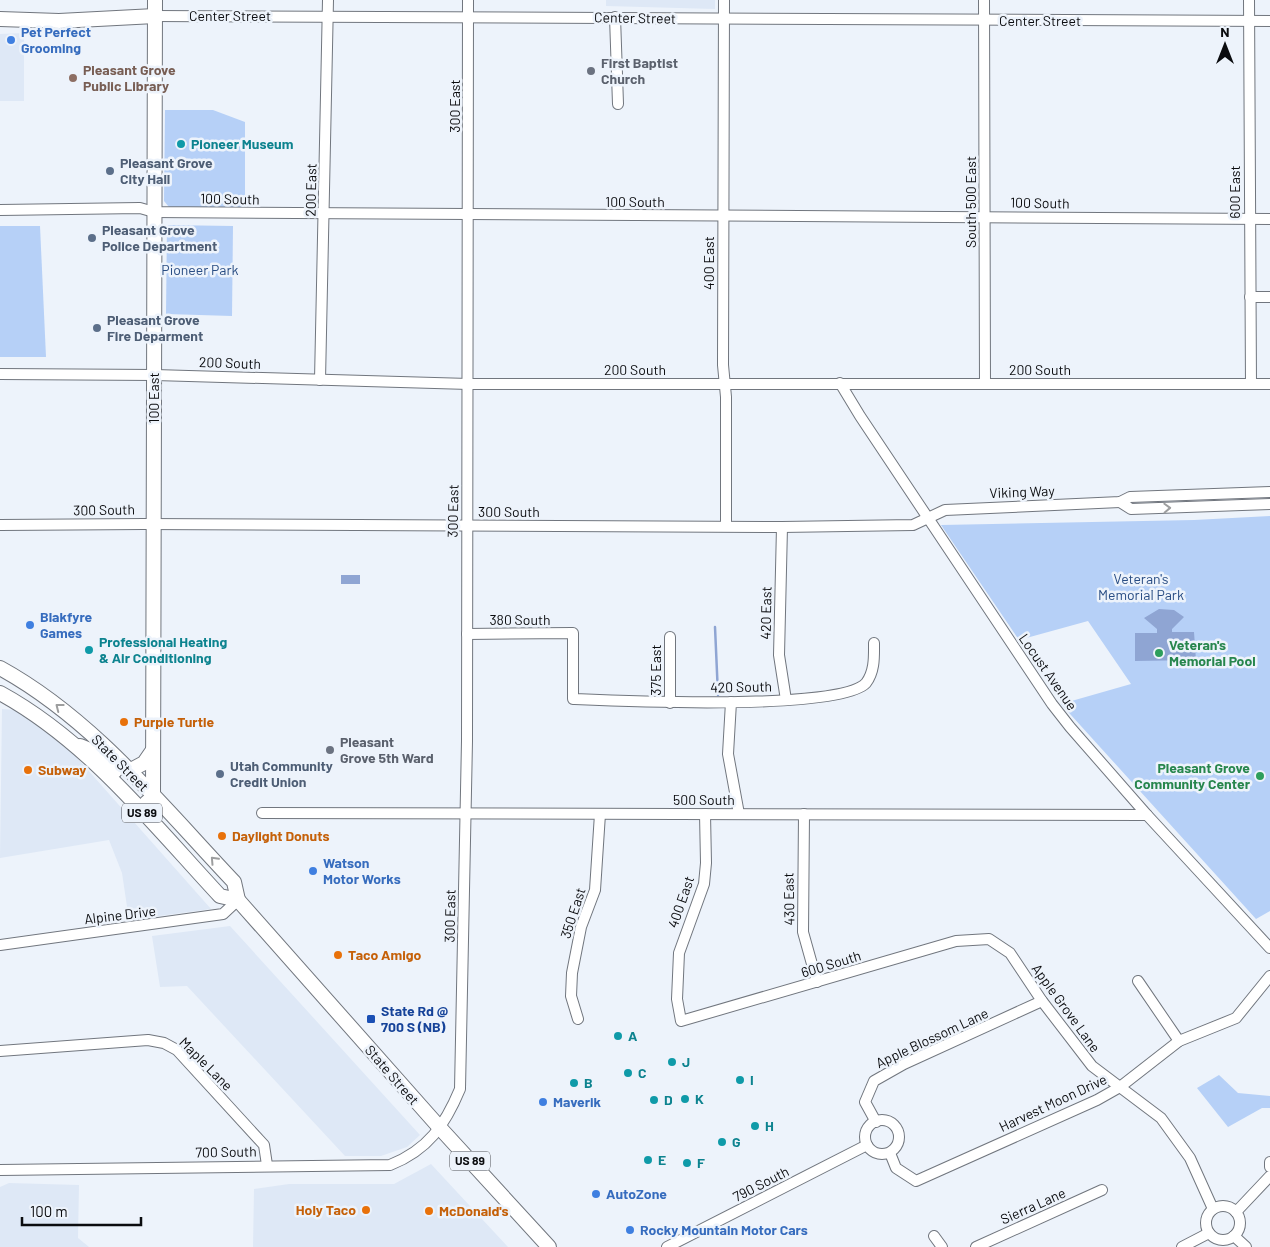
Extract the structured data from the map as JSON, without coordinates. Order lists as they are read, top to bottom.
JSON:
{
  "streets": {
    "main road": [
      "Center Street",
      "100 East",
      "State Street",
      "US 89"
    ],
    "street": [
      "300 East",
      "200 East",
      "600 East",
      "100 South",
      "South 500 East",
      "400 East",
      "200 South",
      "Viking Way",
      "300 South",
      "420 East",
      "380 South",
      "375 East",
      "Locust Avenue",
      "420 South",
      "500 South",
      "430 East",
      "350 East",
      "Alpine Drive",
      "600 South",
      "Apple Grove Lane",
      "Apple Blossom Lane",
      "Maple Lane",
      "Harvest Moon Drive",
      "700 South",
      "790 South",
      "Sierra Lane"
    ]
  },
  "crossings": [
    ["Center Street", "300 East"],
    ["Center Street", "200 East"],
    ["Center Street", "600 East"],
    ["Center Street", "South 500 East"],
    ["Center Street", "400 East"],
    ["Center Street", "100 East"],
    ["300 East", "100 South"],
    ["300 East", "200 South"],
    ["300 East", "300 South"],
    ["300 East", "380 South"],
    ["300 East", "State Street"],
    ["300 East", "500 South"],
    ["300 East", "700 South"],
    ["200 East", "100 South"],
    ["200 East", "200 South"],
    ["600 East", "100 South"],
    ["600 East", "200 South"],
    ["100 South", "South 500 East"],
    ["100 South", "400 East"],
    ["100 South", "100 East"],
    ["South 500 East", "200 South"],
    ["400 East", "200 South"],
    ["400 East", "300 South"],
    ["400 East", "500 South"],
    ["400 East", "600 South"],
    ["200 South", "100 East"],
    ["200 South", "Locust Avenue"],
    ["100 East", "300 South"],
    ["100 East", "State Street"],
    ["Viking Way", "300 South"],
    ["Viking Way", "Locust Avenue"],
    ["300 South", "420 East"],
    ["300 South", "Locust Avenue"],
    ["420 East", "420 South"],
    ["380 South", "420 South"],
    ["375 East", "420 South"],
    ["Locust Avenue", "500 South"],
    ["State Street", "Alpine Drive"],
    ["State Street", "700 South"],
    ["500 South", "430 East"],
    ["500 South", "350 East"],
    ["430 East", "600 South"],
    ["600 South", "Apple Grove Lane"],
    ["Apple Grove Lane", "Apple Blossom Lane"],
    ["Apple Grove Lane", "Harvest Moon Drive"],
    ["Apple Blossom Lane", "Harvest Moon Drive"],
    ["Apple Blossom Lane", "790 South"],
    ["Maple Lane", "700 South"],
    ["Harvest Moon Drive", "790 South"]
  ],
  "parks": ["Pioneer Park", "Veteran's Memorial Park"],
  "places": {
    "other": [
      "Pet Perfect Grooming",
      "First Baptist Church",
      "Pleasant Grove Public Library",
      "Pioneer Museum",
      "Pleasant Grove City Hall",
      "Pleasant Grove Police Department",
      "Pleasant Grove Fire Deparment",
      "Blakfyre Games",
      "Professional Heating & Air Conditioning",
      "Veteran's Memorial Pool",
      "Purple Turtle",
      "Pleasant Grove 5th Ward",
      "Subway",
      "Utah Community Credit Union",
      "Pleasant Grove Community Center",
      "Daylight Donuts",
      "Watson Motor Works",
      "Taco Amigo",
      "A",
      "J",
      "C",
      "I",
      "B",
      "K",
      "D",
      "Maverik",
      "H",
      "G",
      "E",
      "F",
      "AutoZone",
      "Holy Taco",
      "McDonald's",
      "Rocky Mountain Motor Cars"
    ],
    "transit": ["State Rd @ 700 S (NB)"]
  },
  "scale_bar": "100 m",
  "north": "top"
}
